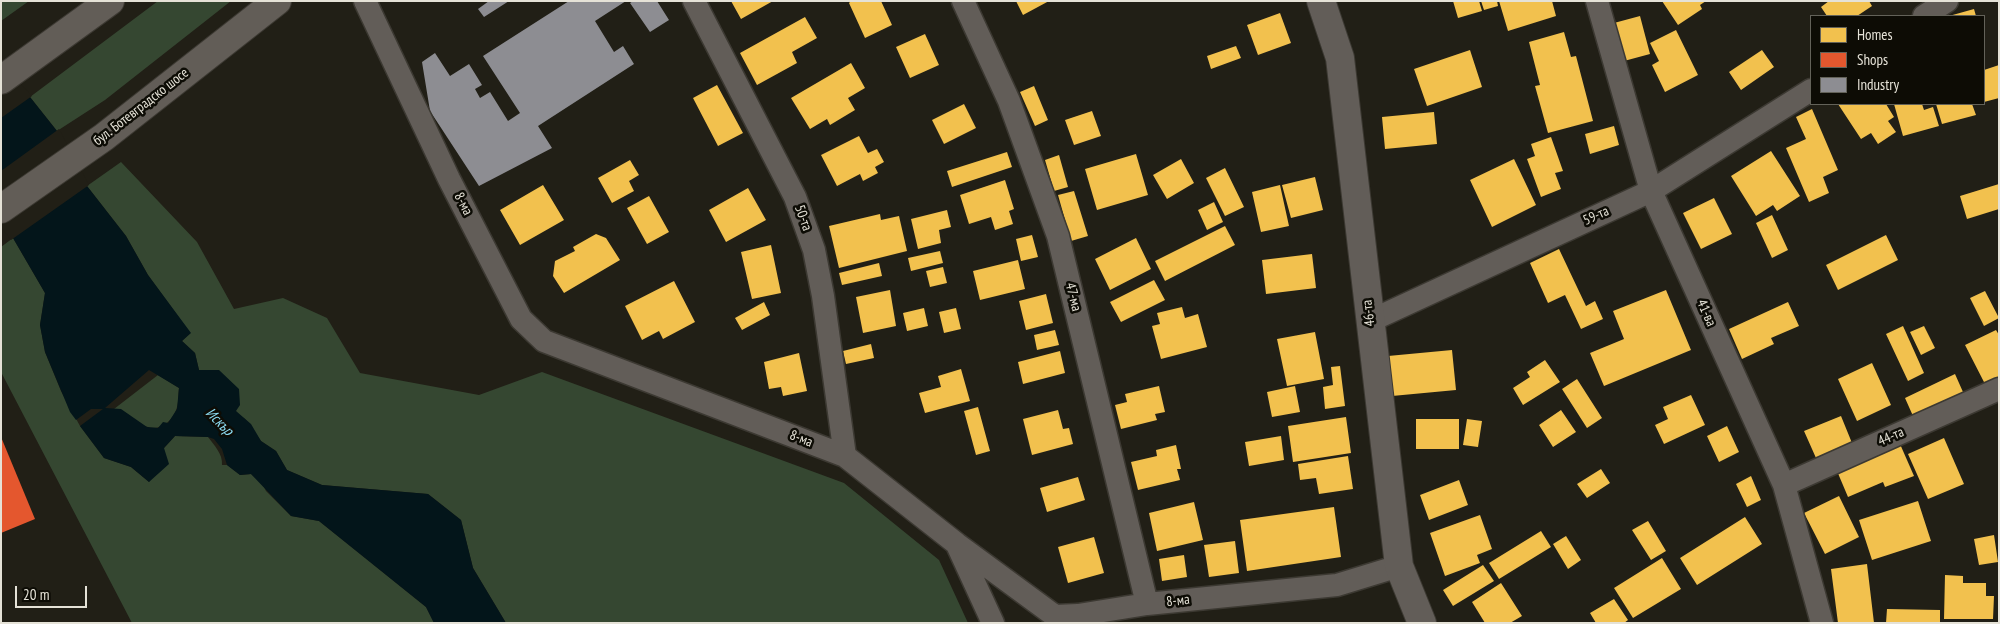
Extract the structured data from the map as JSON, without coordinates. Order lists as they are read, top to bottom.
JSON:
{
  "streets": {
    "main road": ["бул. Ботевградско шосе"],
    "street": [
      "8-ма",
      "59-та",
      "50-та",
      "47-ма",
      "46-та",
      "41-ва",
      "44-та"
    ]
  },
  "crossings": [
    ["8-ма", "50-та"],
    ["8-ма", "47-ма"],
    ["8-ма", "46-та"],
    ["59-та", "46-та"],
    ["59-та", "41-ва"],
    ["41-ва", "44-та"]
  ],
  "water": ["Искър"],
  "legend": ["Homes", "Shops", "Industry"],
  "scale_bar": "20 m"
}
